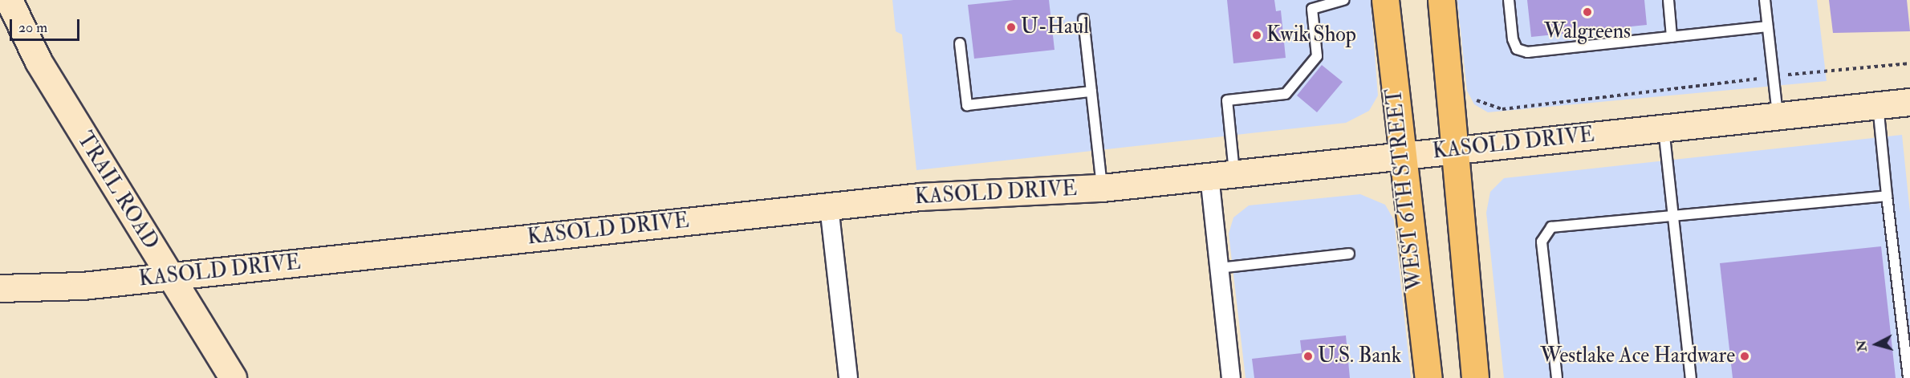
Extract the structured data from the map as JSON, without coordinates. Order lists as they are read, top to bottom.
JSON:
{
  "streets": {
    "main road": ["KASOLD DRIVE", "WEST 6TH STREET", "TRAIL ROAD"]
  },
  "crossings": [
    ["KASOLD DRIVE", "WEST 6TH STREET"],
    ["KASOLD DRIVE", "TRAIL ROAD"]
  ],
  "places": [
    "Walgreens",
    "U-Haul",
    "Kwik Shop",
    "U.S. Bank",
    "Westlake Ace Hardware"
  ],
  "scale_bar": "20 m",
  "north": "left"
}
